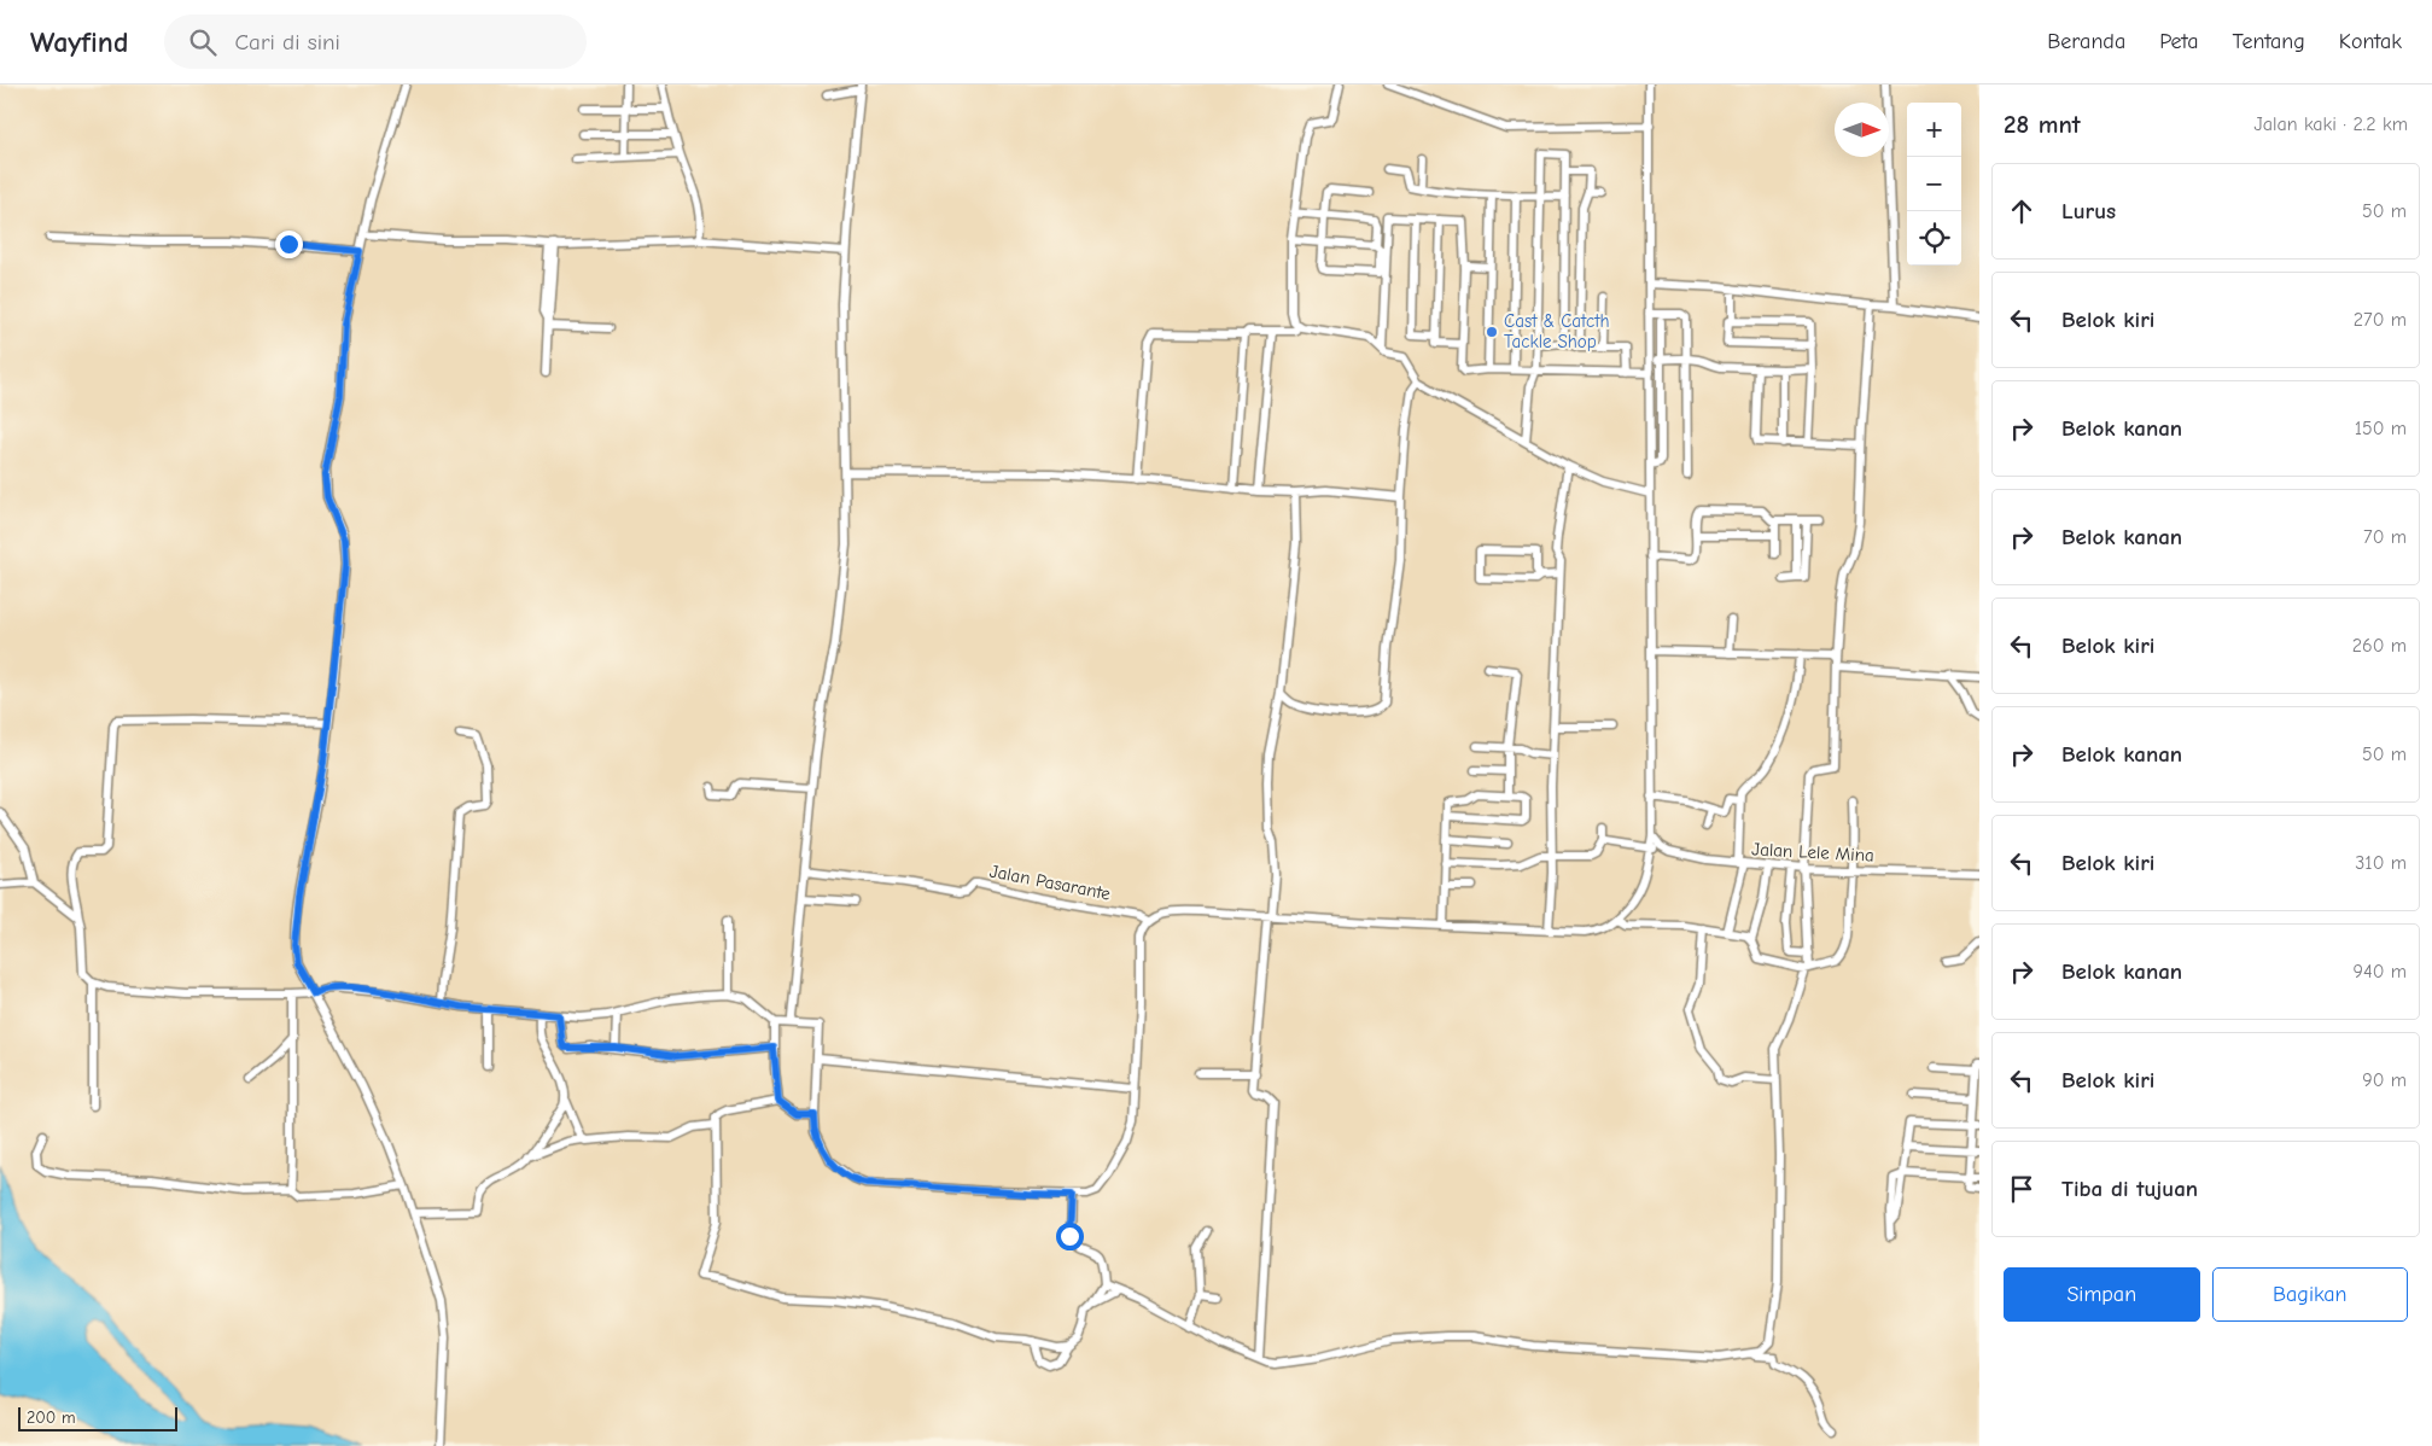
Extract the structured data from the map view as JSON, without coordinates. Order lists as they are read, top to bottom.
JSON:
{
  "streets": {
    "street": ["Jalan Lele Mina", "Jalan Pasarante"]
  },
  "places": ["Cast & Catcth Tackle Shop"],
  "scale_bar": "200 m",
  "north": "right",
  "page": {
    "header": "Wayfind",
    "search": "Cari di sini",
    "nav": [
      "Beranda",
      "Peta",
      "Tentang",
      "Kontak"
    ],
    "heading": ["28 mnt", "Jalan kaki · 2.2 km"],
    "map_buttons": ["+", "−"],
    "list": [
      ["Lurus", "50 m"],
      ["Belok kiri", "270 m"],
      ["Belok kanan", "150 m"],
      ["Belok kanan", "70 m"],
      ["Belok kiri", "260 m"],
      ["Belok kanan", "50 m"],
      ["Belok kiri", "310 m"],
      ["Belok kanan", "940 m"],
      ["Belok kiri", "90 m"],
      "Tiba di tujuan"
    ],
    "buttons": ["Simpan", "Bagikan"],
    "scale": "200 m"
  }
}
